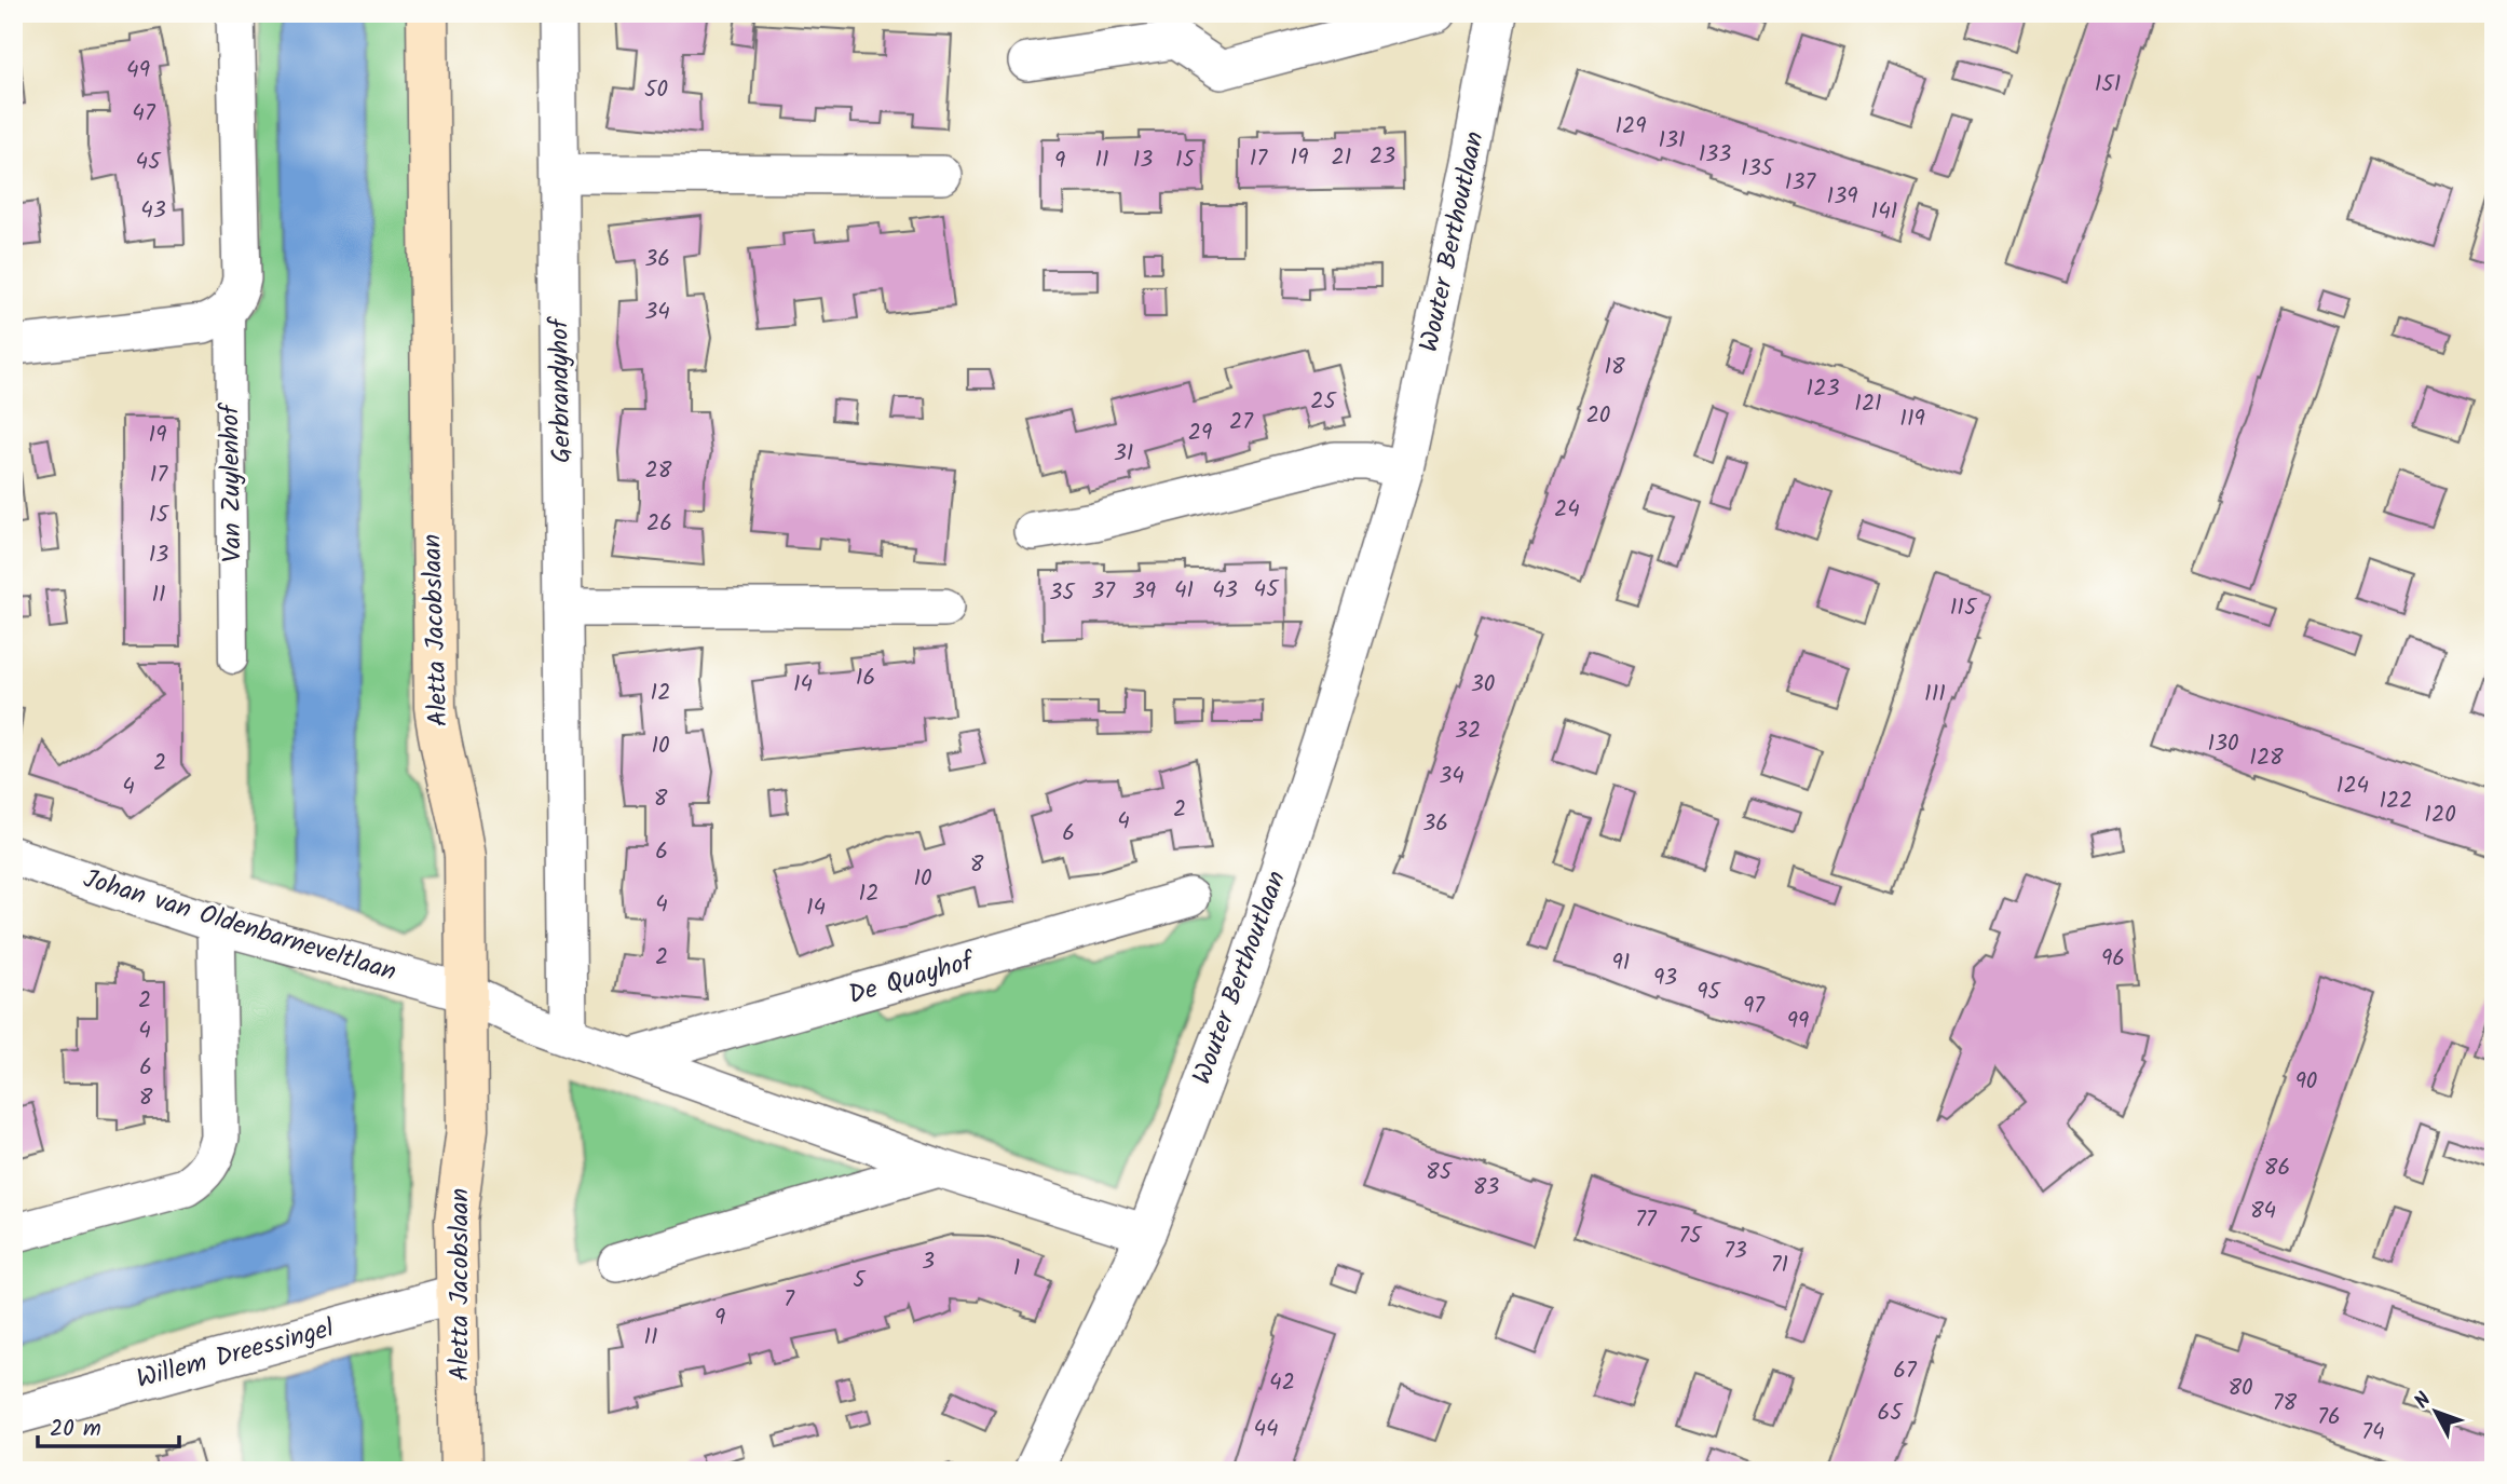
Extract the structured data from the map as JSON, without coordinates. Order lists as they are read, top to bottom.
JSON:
{
  "streets": {
    "main road": ["Aletta Jacobslaan"],
    "street": [
      "Wouter Berthoutlaan",
      "Gerbrandyhof",
      "Van Zuylenhof",
      "Johan van Oldenbarneveltlaan",
      "De Quayhof",
      "Willem Dreessingel"
    ]
  },
  "crossings": [
    ["Aletta Jacobslaan", "Johan van Oldenbarneveltlaan"],
    ["Aletta Jacobslaan", "Willem Dreessingel"]
  ],
  "house_numbers": [
    "49",
    "151",
    "50",
    "47",
    "129",
    "131",
    "133",
    "23",
    "19",
    "21",
    "17",
    "11",
    "13",
    "15",
    "9",
    "45",
    "135",
    "137",
    "139",
    "43",
    "141",
    "36",
    "34",
    "18",
    "123",
    "25",
    "121",
    "20",
    "119",
    "27",
    "29",
    "19",
    "31",
    "28",
    "17",
    "24",
    "15",
    "26",
    "13",
    "45",
    "41",
    "43",
    "37",
    "39",
    "35",
    "11",
    "115",
    "16",
    "14",
    "30",
    "12",
    "111",
    "32",
    "130",
    "10",
    "128",
    "2",
    "34",
    "124",
    "4",
    "8",
    "122",
    "2",
    "120",
    "4",
    "36",
    "6",
    "6",
    "8",
    "10",
    "12",
    "4",
    "14",
    "2",
    "96",
    "91",
    "93",
    "95",
    "2",
    "97",
    "99",
    "4",
    "6",
    "90",
    "8",
    "86",
    "85",
    "83",
    "84",
    "77",
    "75",
    "73",
    "3",
    "71",
    "1",
    "5",
    "7",
    "9",
    "11",
    "67",
    "42",
    "80",
    "78",
    "65",
    "76",
    "44",
    "74"
  ],
  "scale_bar": "20 m",
  "north": "top left"
}
